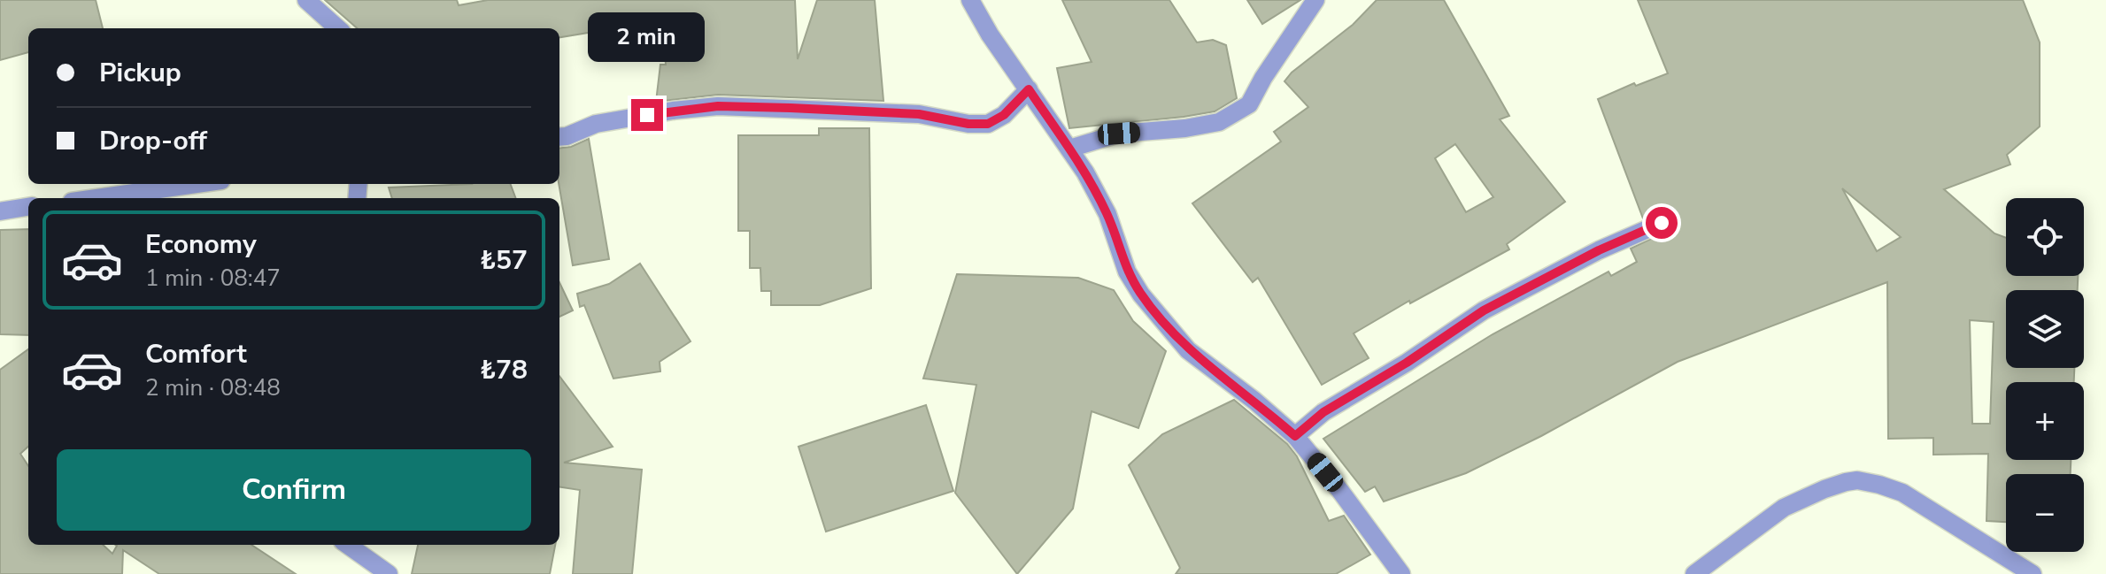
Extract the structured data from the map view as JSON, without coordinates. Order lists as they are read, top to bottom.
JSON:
{
  "page": {
    "bubble": "2 min",
    "banner": ["Pickup", "Drop-off"],
    "map_buttons": ["+", "−"],
    "list": [
      {
        "name": "Economy",
        "note": "1 min · 08:47",
        "value": "₺57"
      },
      {
        "name": "Comfort",
        "note": "2 min · 08:48",
        "value": "₺78"
      }
    ],
    "buttons": "Confirm"
  }
}
